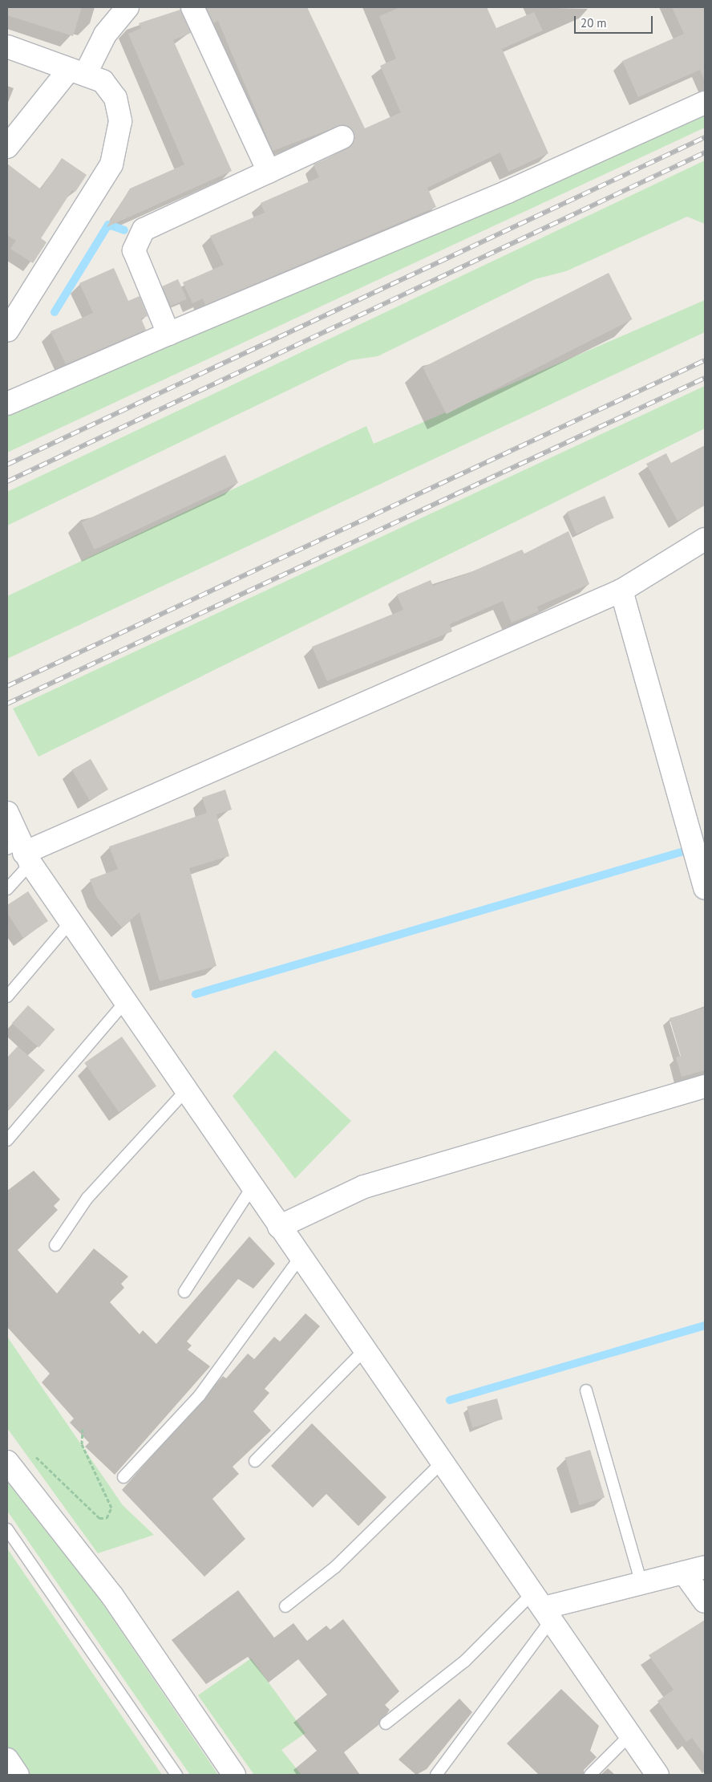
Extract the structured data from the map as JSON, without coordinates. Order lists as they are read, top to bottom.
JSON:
{
  "scale_bar": "20 m"
}
